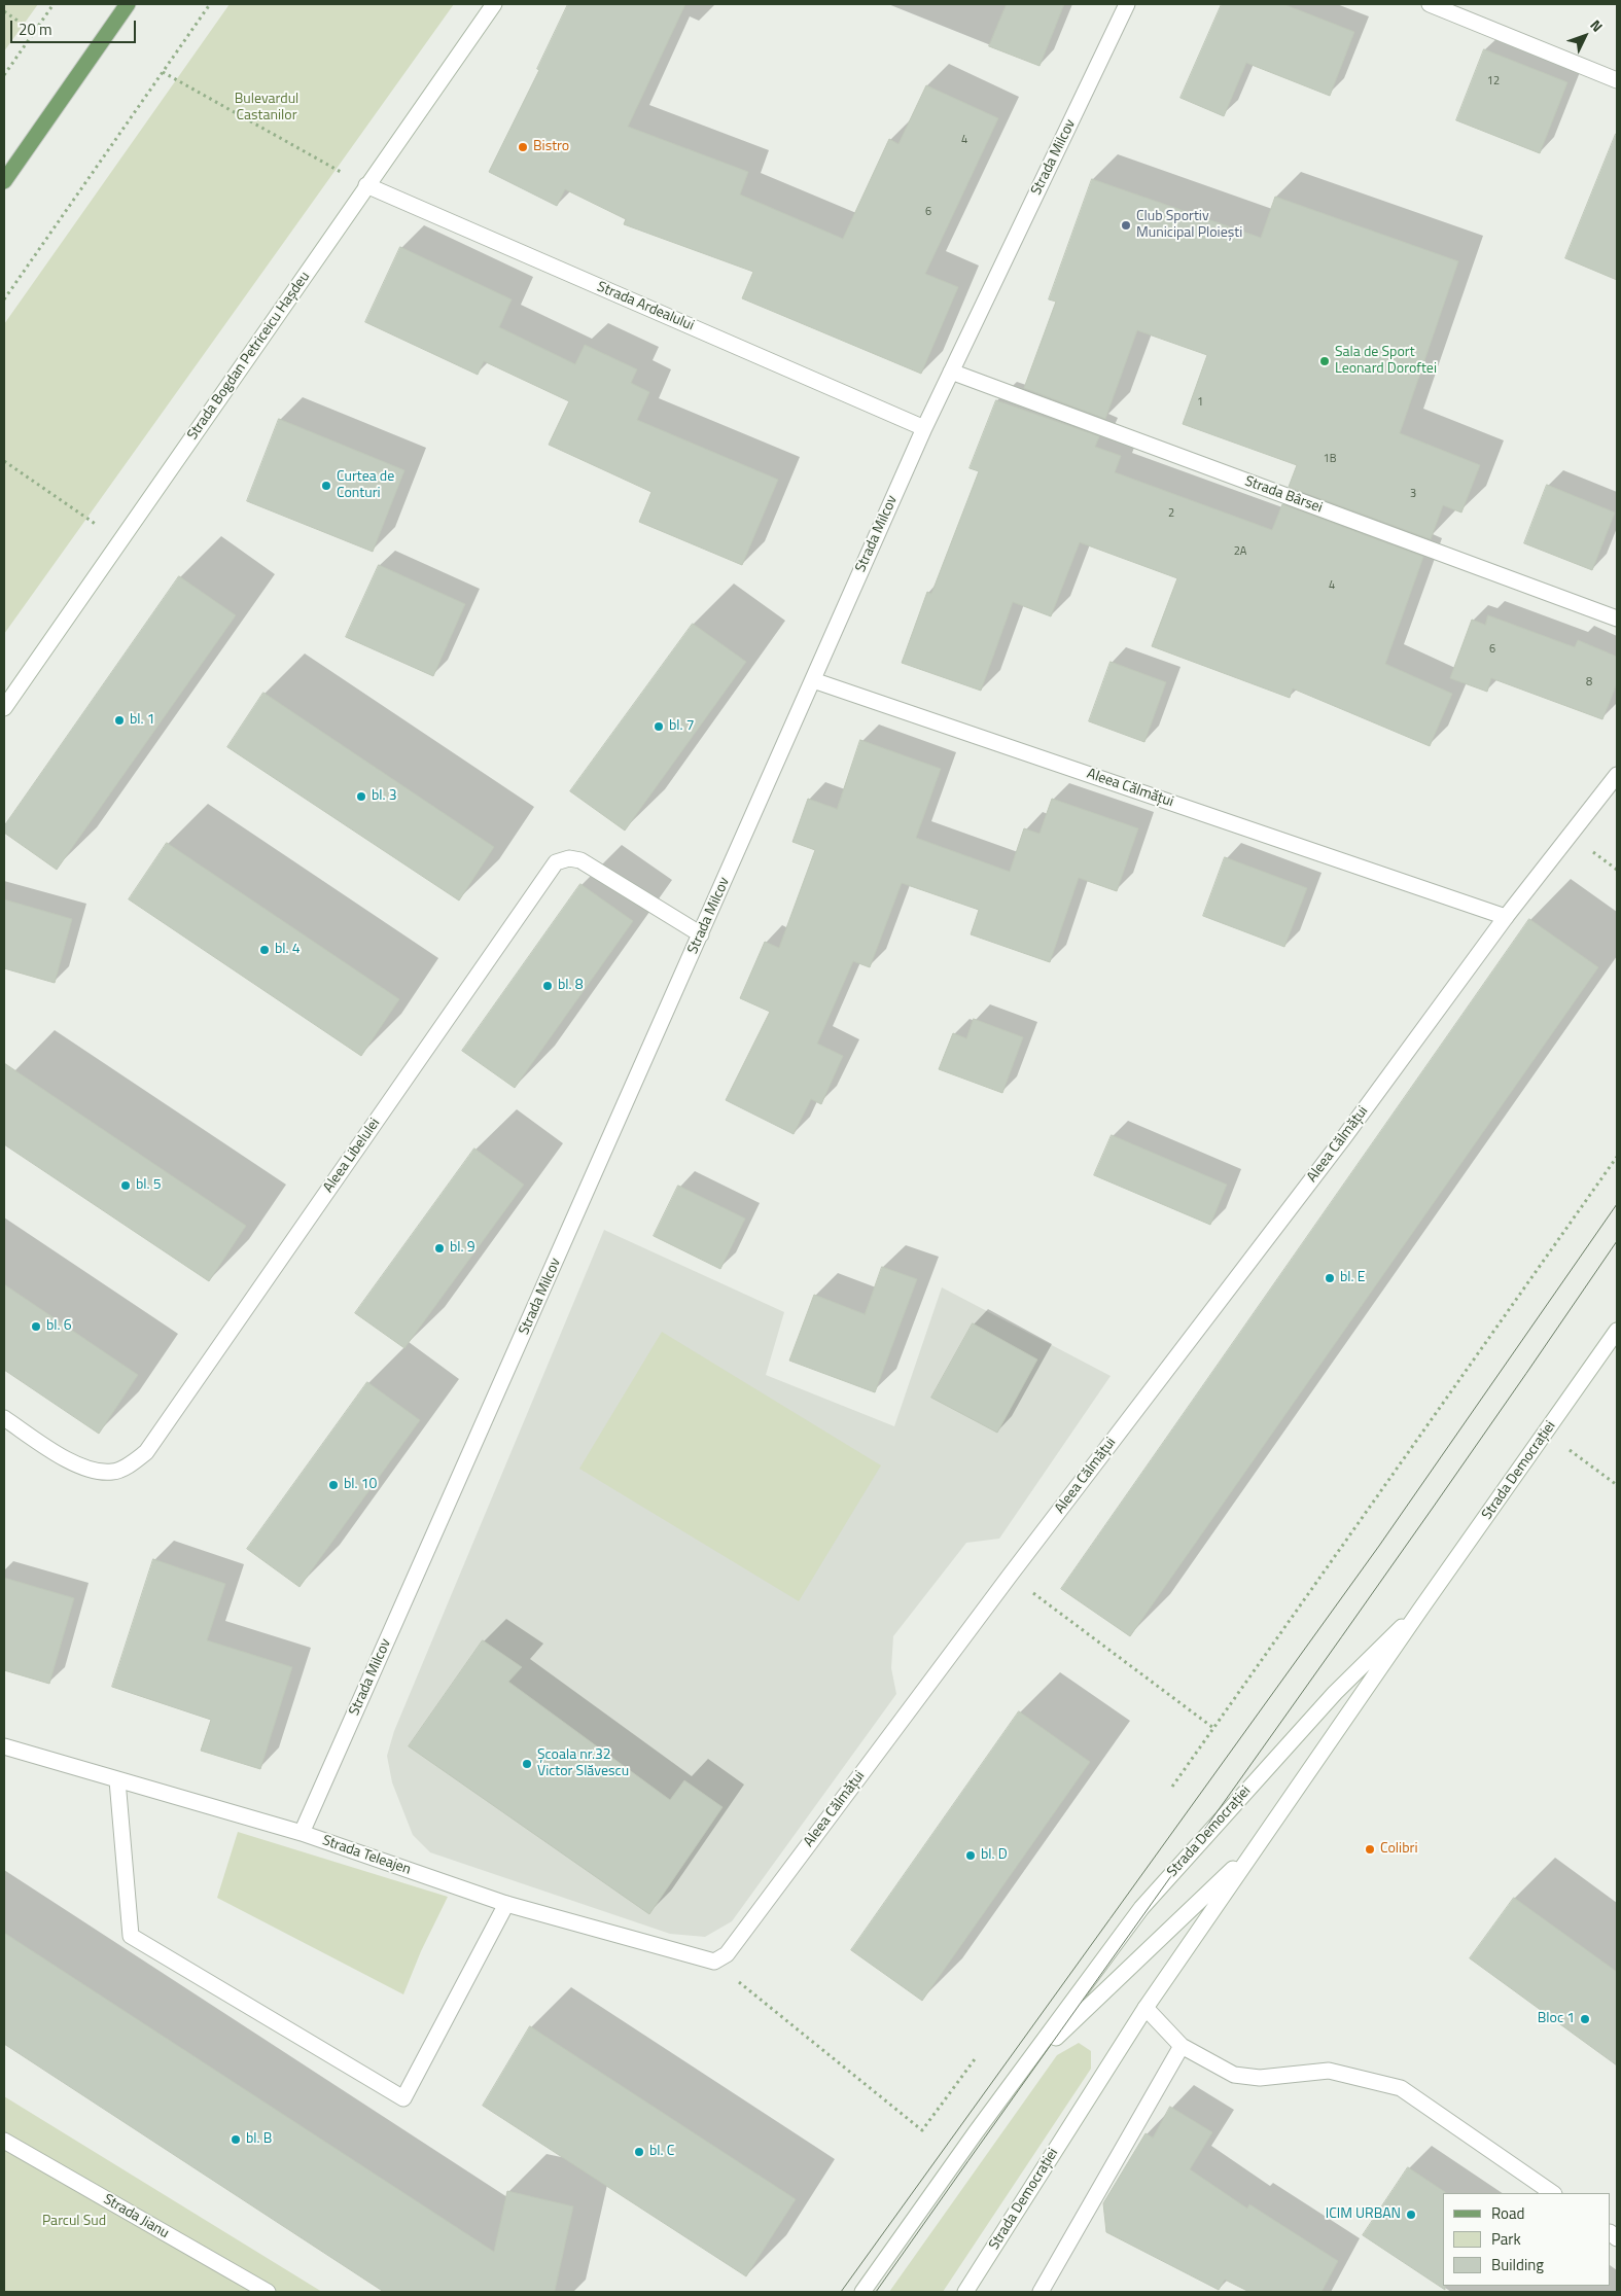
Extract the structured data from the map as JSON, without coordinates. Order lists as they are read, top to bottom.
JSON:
{
  "streets": {
    "street": [
      "Strada Milcov",
      "Strada Ardealului",
      "Strada Bogdan Petriceicu Hașdeu",
      "Strada Bârsei",
      "Aleea Călmățui",
      "Aleea Libelulei",
      "Strada Democrației",
      "Strada Teleajen",
      "Strada Jianu"
    ]
  },
  "crossings": [
    ["Strada Milcov", "Strada Ardealului"],
    ["Strada Milcov", "Strada Bârsei"],
    ["Strada Milcov", "Aleea Călmățui"],
    ["Strada Milcov", "Aleea Libelulei"],
    ["Strada Milcov", "Strada Teleajen"],
    ["Strada Ardealului", "Strada Bogdan Petriceicu Hașdeu"],
    ["Aleea Călmățui", "Strada Teleajen"]
  ],
  "parks": ["Bulevardul Castanilor", "Parcul Sud"],
  "places": [
    "Bistro",
    "Club Sportiv Municipal Ploiești",
    "Sala de Sport Leonard Doroftei",
    "Curtea de Conturi",
    "bl. 1",
    "bl. 7",
    "bl. 3",
    "bl. 4",
    "bl. 8",
    "bl. 5",
    "bl. 9",
    "bl. E",
    "bl. 6",
    "bl. 10",
    "Școala nr.32 Victor Slăvescu",
    "Colibri",
    "bl. D",
    "Bloc 1",
    "bl. B",
    "bl. C",
    "ICIM URBAN"
  ],
  "house_numbers": [
    "12",
    "4",
    "6",
    "1",
    "1B",
    "3",
    "2",
    "2A",
    "4",
    "6",
    "8"
  ],
  "legend": ["Road", "Park", "Building"],
  "scale_bar": "20 m",
  "north": "top right"
}
